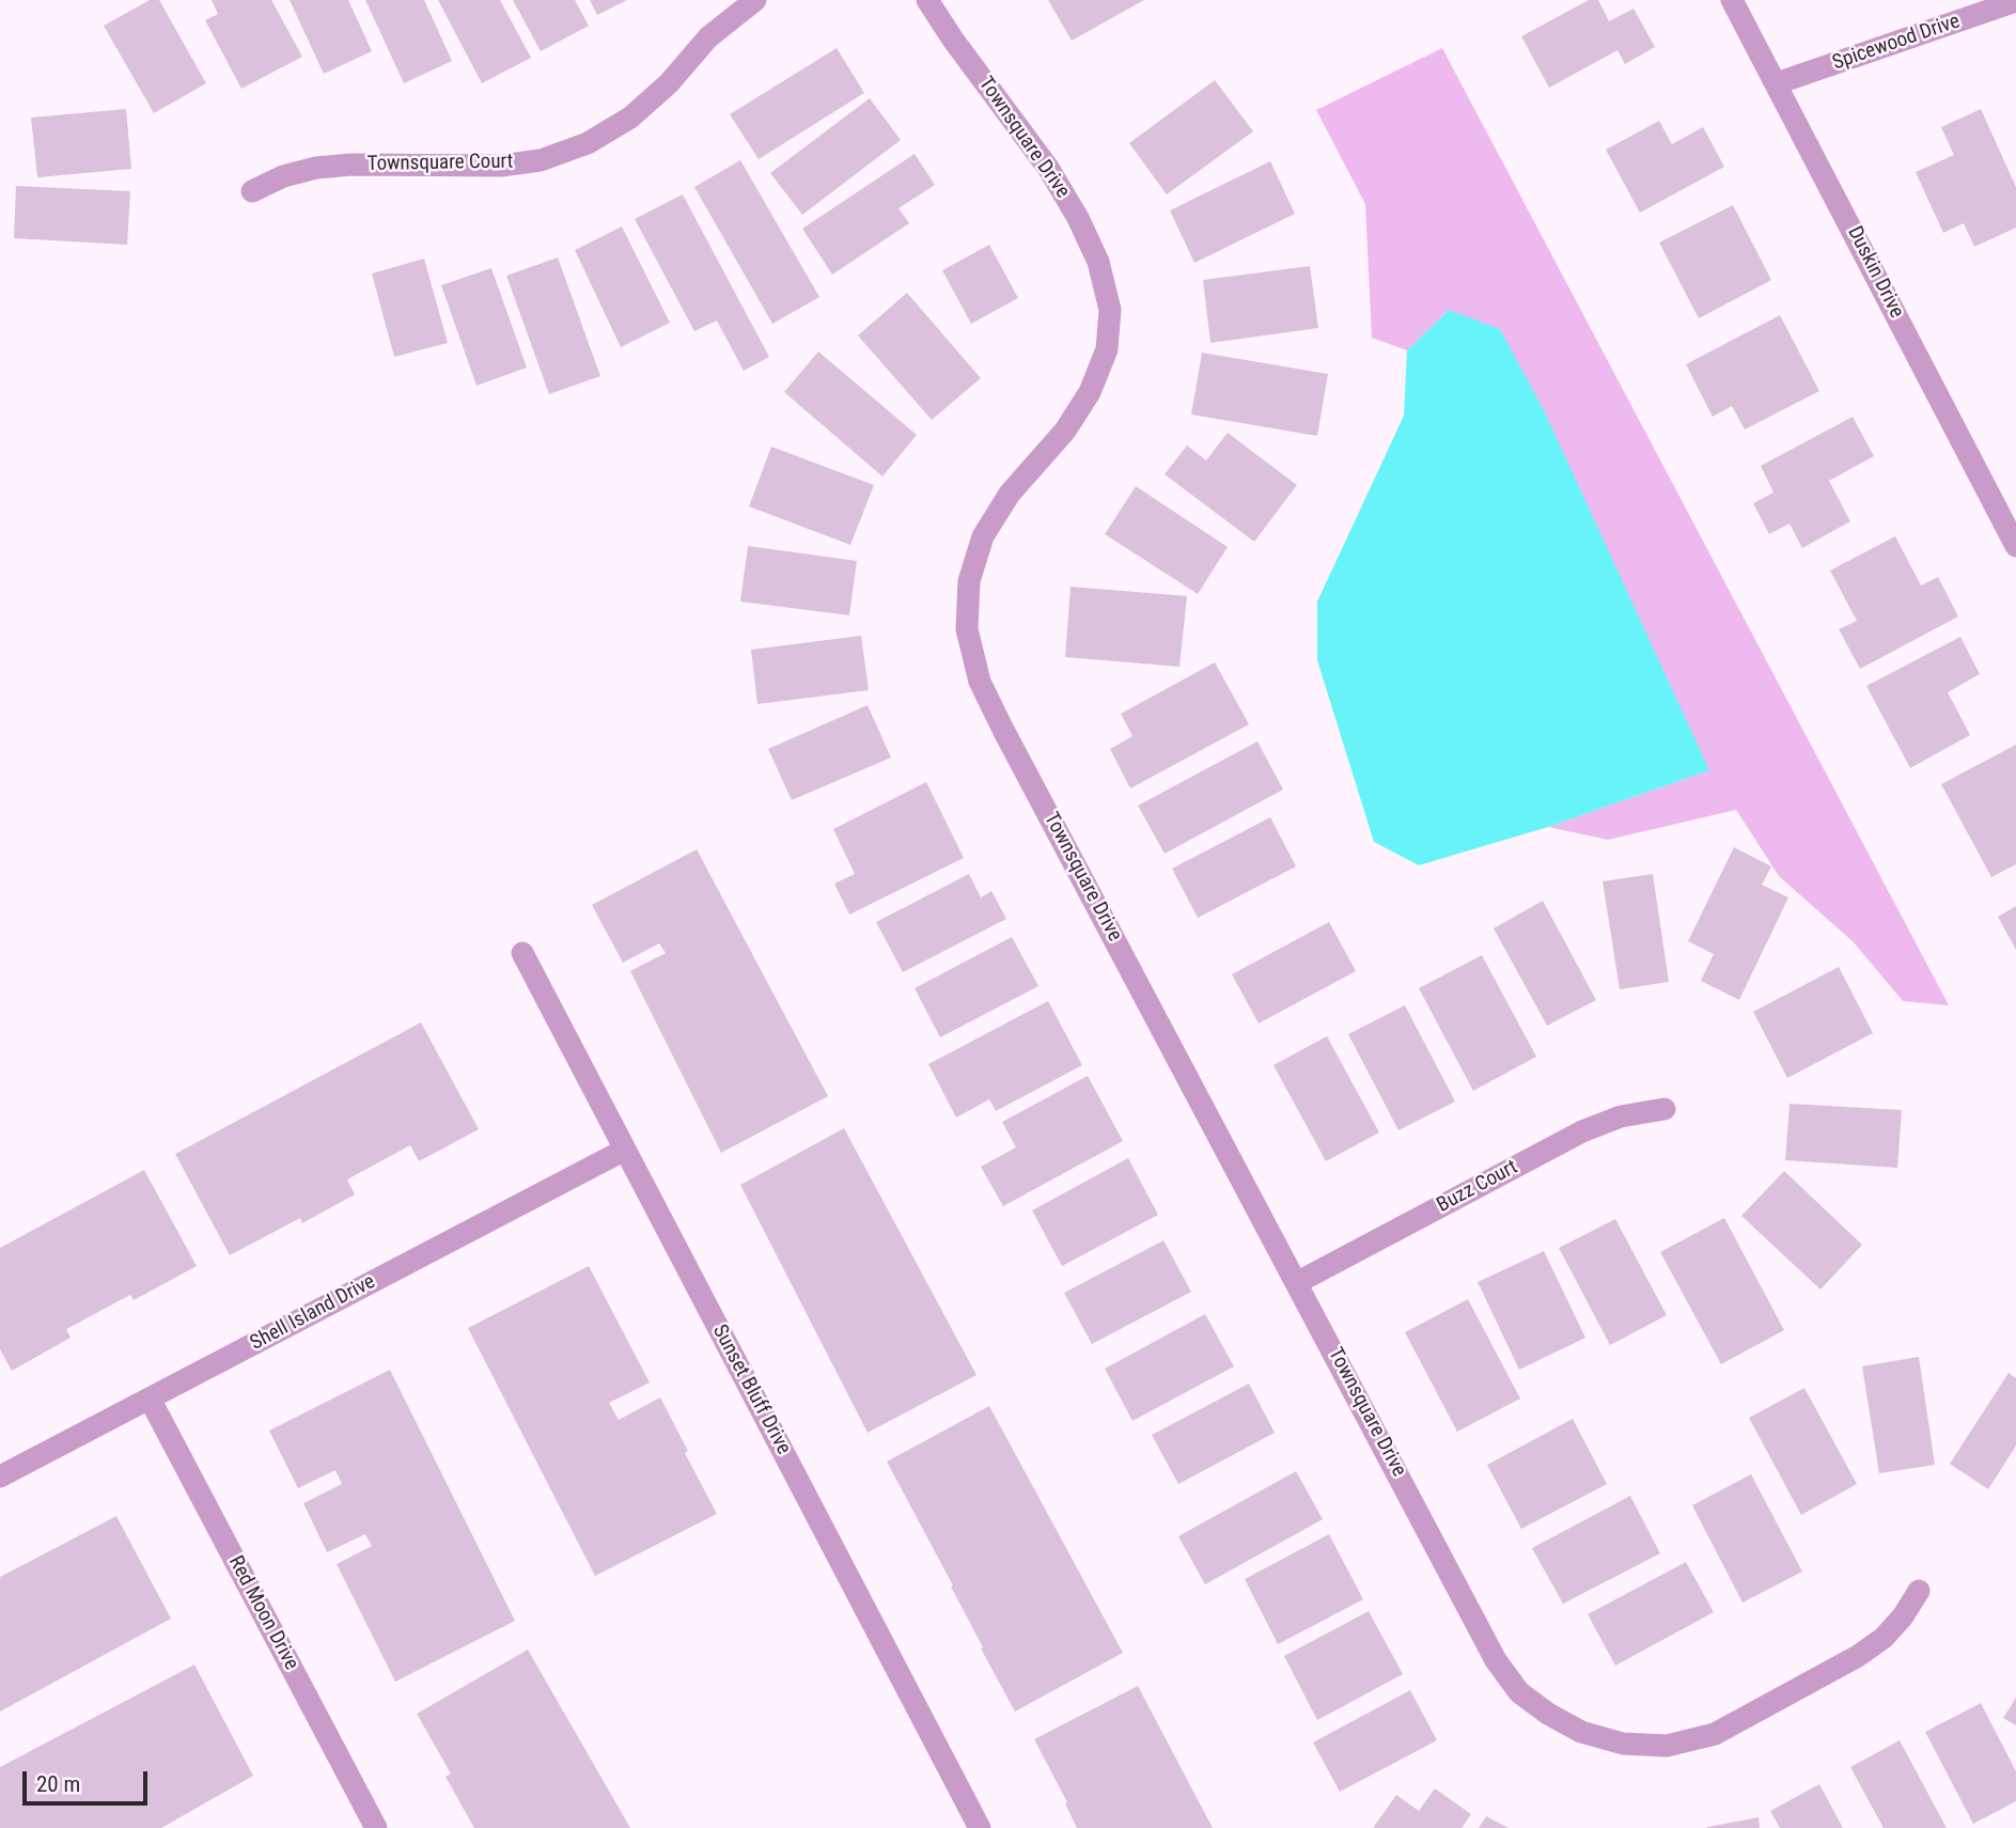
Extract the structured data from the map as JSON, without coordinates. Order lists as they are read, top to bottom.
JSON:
{
  "streets": {
    "street": [
      "Spicewood Drive",
      "Townsquare Drive",
      "Townsquare Court",
      "Duskin Drive",
      "Buzz Court",
      "Shell Island Drive",
      "Sunset Bluff Drive",
      "Red Moon Drive"
    ]
  },
  "crossings": [
    ["Spicewood Drive", "Duskin Drive"],
    ["Townsquare Drive", "Buzz Court"],
    ["Shell Island Drive", "Sunset Bluff Drive"],
    ["Shell Island Drive", "Red Moon Drive"]
  ],
  "scale_bar": "20 m"
}
